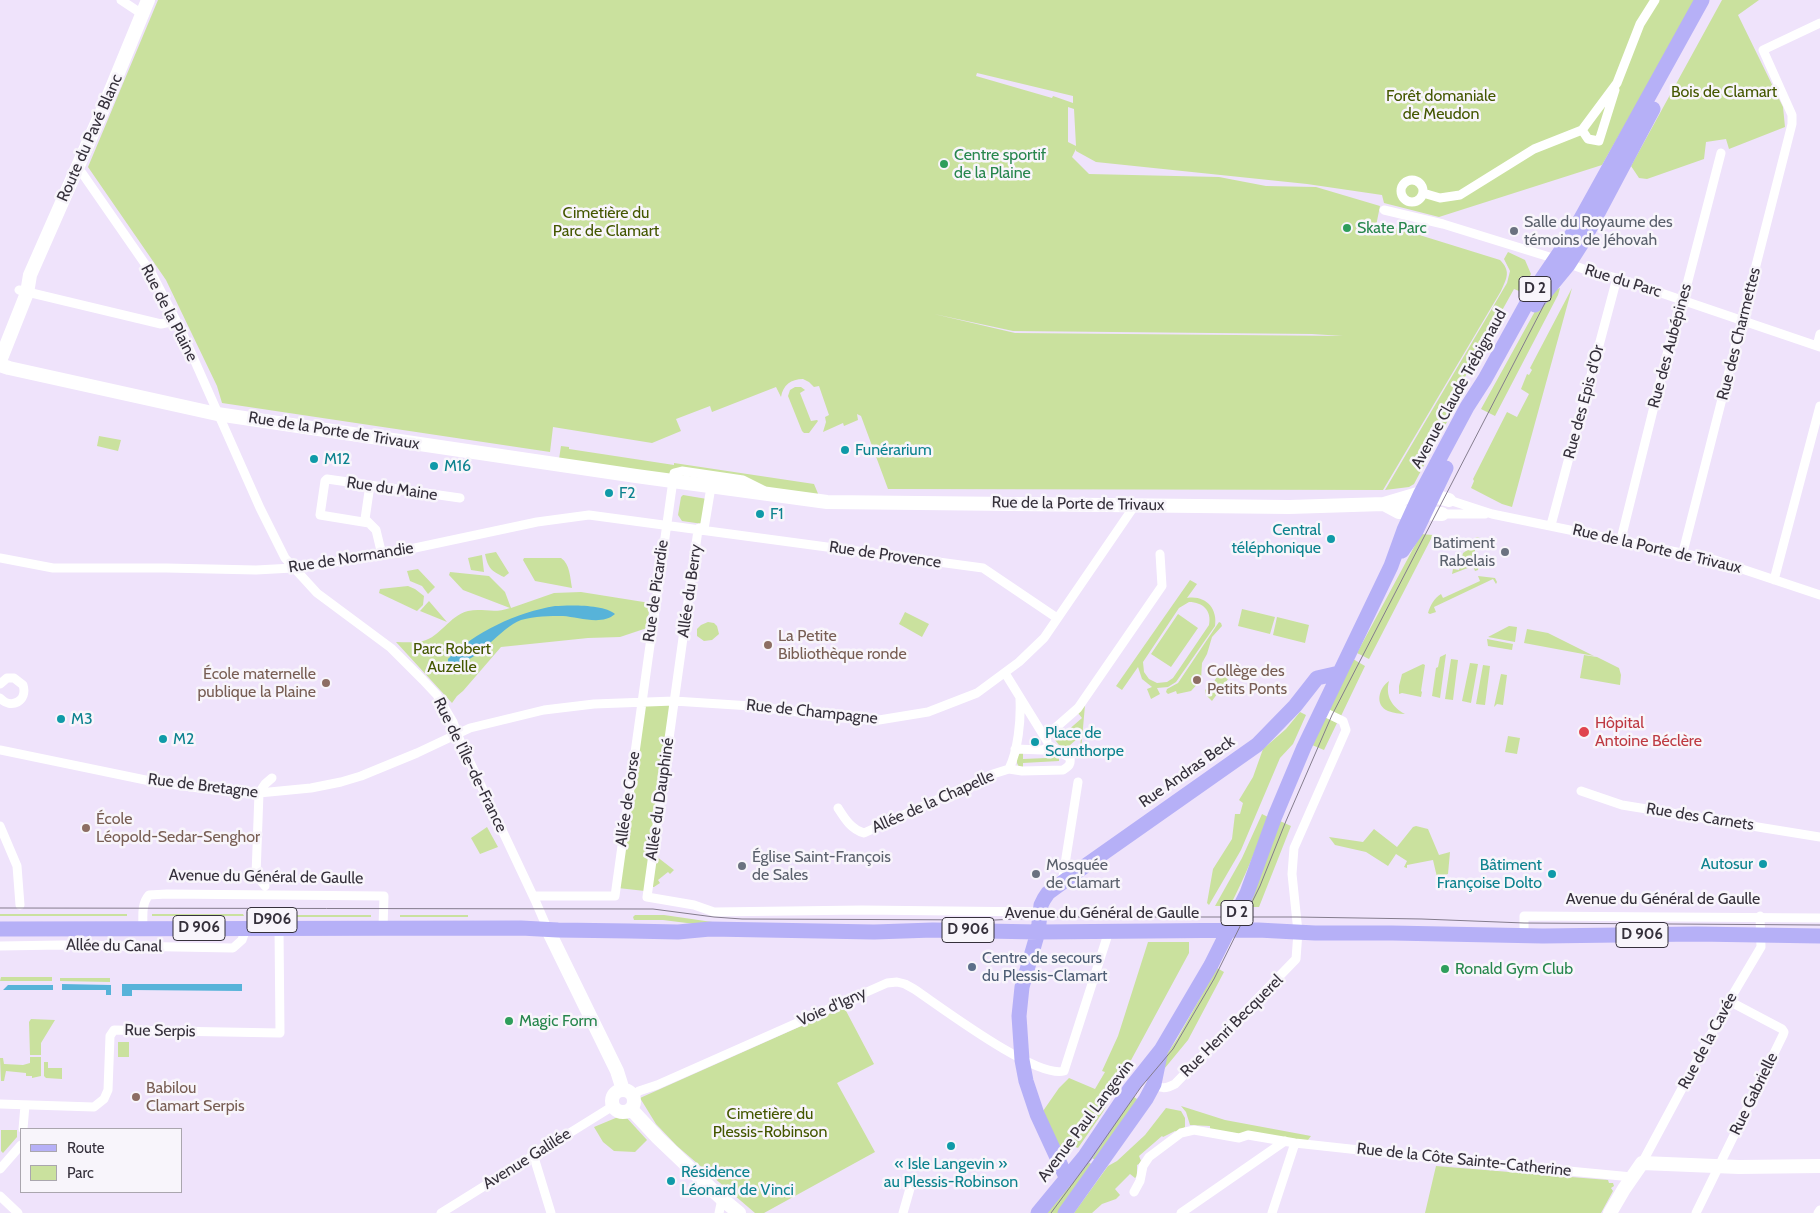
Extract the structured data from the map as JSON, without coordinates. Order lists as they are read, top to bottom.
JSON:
{
  "streets": {
    "main road": [
      "D 2",
      "Rue Andras Beck",
      "Avenue du Général de Gaulle",
      "D906",
      "D 906",
      "Avenue Paul Langevin"
    ],
    "street": [
      "Route du Pavé Blanc",
      "Rue du Parc",
      "Rue de la Plaine",
      "Rue des Charmettes",
      "Rue des Aubépines",
      "Rue des Epis d'Or",
      "Rue de la Porte de Trivaux",
      "Rue du Maine",
      "Rue de Provence",
      "Rue de Normandie",
      "Rue de Picardie",
      "Allée du Berry",
      "Rue de Champagne",
      "Rue de l'Île-de-France",
      "Rue de Bretagne",
      "Allée de Corse",
      "Allée du Dauphiné",
      "Allée de la Chapelle",
      "Rue des Carnets",
      "Allée du Canal",
      "Voie d'Igny",
      "Rue Henri Becquerel",
      "Rue Serpis",
      "Rue de la Cavée",
      "Rue Gabrielle",
      "Avenue Galilée",
      "Rue de la Côte Sainte-Catherine"
    ]
  },
  "crossings": [
    ["Route du Pavé Blanc", "Rue de la Plaine"],
    ["Route du Pavé Blanc", "Rue de la Porte de Trivaux"],
    ["Rue du Parc", "D 2"],
    ["Rue du Parc", "Rue des Charmettes"],
    ["Rue du Parc", "Rue des Aubépines"],
    ["Rue du Parc", "Rue des Epis d'Or"],
    ["D 2", "Rue de la Porte de Trivaux"],
    ["D 2", "Rue Andras Beck"],
    ["D 2", "Rue Henri Becquerel"],
    ["D 2", "Avenue Paul Langevin"],
    ["Rue de la Plaine", "Rue de la Porte de Trivaux"],
    ["Rue de la Plaine", "Rue de l'Île-de-France"],
    ["Rue des Charmettes", "Rue de la Porte de Trivaux"],
    ["Rue des Aubépines", "Rue de la Porte de Trivaux"],
    ["Rue des Epis d'Or", "Rue de la Porte de Trivaux"],
    ["Rue de la Porte de Trivaux", "Rue de Picardie"],
    ["Rue de la Porte de Trivaux", "Allée du Berry"],
    ["Rue de la Porte de Trivaux", "Rue de Champagne"],
    ["Rue de la Porte de Trivaux", "Rue de l'Île-de-France"],
    ["Rue de Provence", "Rue de Normandie"],
    ["Rue de Provence", "Allée du Berry"],
    ["Rue de Provence", "Rue de Champagne"],
    ["Rue de Normandie", "Rue de Picardie"],
    ["Rue de Normandie", "Allée du Berry"],
    ["Rue de Normandie", "Rue de l'Île-de-France"],
    ["Rue de Picardie", "Rue de Champagne"],
    ["Rue de Picardie", "Allée de Corse"],
    ["Allée du Berry", "Rue de Champagne"],
    ["Allée du Berry", "Allée du Dauphiné"],
    ["Rue de Champagne", "Rue de l'Île-de-France"],
    ["Rue de Champagne", "Rue de Bretagne"],
    ["Rue de Champagne", "Allée de Corse"],
    ["Rue de Champagne", "Allée du Dauphiné"],
    ["Rue de l'Île-de-France", "Rue de Bretagne"],
    ["Rue de l'Île-de-France", "Allée de Corse"],
    ["Rue de l'Île-de-France", "Avenue du Général de Gaulle"],
    ["Rue Andras Beck", "Avenue du Général de Gaulle"],
    ["Allée du Dauphiné", "Avenue du Général de Gaulle"],
    ["Avenue du Général de Gaulle", "Allée du Canal"],
    ["Avenue du Général de Gaulle", "Voie d'Igny"],
    ["Avenue du Général de Gaulle", "Rue Henri Becquerel"],
    ["Avenue du Général de Gaulle", "Rue Serpis"],
    ["Avenue du Général de Gaulle", "Rue de la Cavée"],
    ["Rue Henri Becquerel", "Avenue Paul Langevin"],
    ["Rue de la Cavée", "Rue Gabrielle"]
  ],
  "parks": [
    "Bois de Clamart",
    "Forêt domaniale de Meudon",
    "Cimetière du Parc de Clamart",
    "Parc Robert Auzelle",
    "Cimetière du Plessis-Robinson"
  ],
  "places": [
    "Centre sportif de la Plaine",
    "Skate Parc",
    "Salle du Royaume des témoins de Jéhovah",
    "Funérarium",
    "M12",
    "M16",
    "F2",
    "F1",
    "Central téléphonique",
    "Batiment Rabelais",
    "La Petite Bibliothèque ronde",
    "Collège des Petits Ponts",
    "École maternelle publique la Plaine",
    "M3",
    "Hôpital Antoine Béclère",
    "M2",
    "Place de Scunthorpe",
    "École Léopold-Sedar-Senghor",
    "Autosur",
    "Église Saint-François de Sales",
    "Mosquée de Clamart",
    "Bâtiment Françoise Dolto",
    "Centre de secours du Plessis-Clamart",
    "Ronald Gym Club",
    "Magic Form",
    "Babilou Clamart Serpis",
    "« Isle Langevin » au Plessis-Robinson",
    "Résidence Léonard de Vinci"
  ],
  "legend": ["Route", "Parc"]
}
